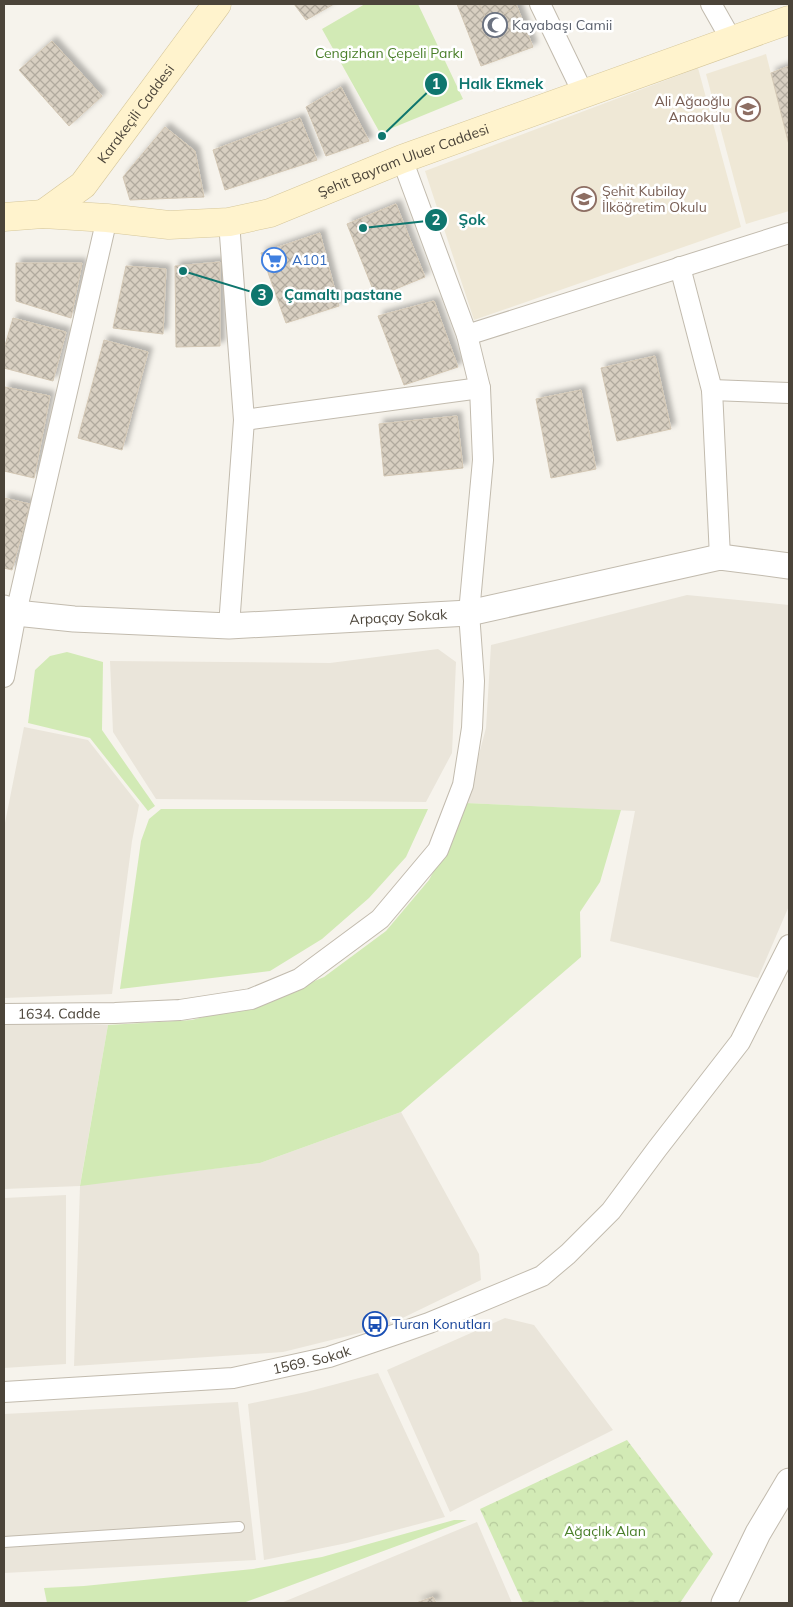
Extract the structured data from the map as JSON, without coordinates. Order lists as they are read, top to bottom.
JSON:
{
  "streets": {
    "main road": ["Karakeçili Caddesi", "Şehit Bayram Uluer Caddesi"],
    "street": ["Arpaçay Sokak", "1634. Cadde", "1569. Sokak"]
  },
  "crossings": [
    ["Karakeçili Caddesi", "Şehit Bayram Uluer Caddesi"],
    ["Şehit Bayram Uluer Caddesi", "1634. Cadde"],
    ["Arpaçay Sokak", "1634. Cadde"]
  ],
  "parks": ["Cengizhan Çepeli Parkı", "Ağaçlık Alan"],
  "places": {
    "mosque": ["Kayabaşı Camii"],
    "school or university": ["Ali Ağaoğlu Anaokulu", "Şehit Kubilay İlköğretim Okulu"],
    "other": ["Halk Ekmek", "Şok", "Çamaltı pastane"],
    "supermarket": ["A101"],
    "bus stop": ["Turan Konutları"]
  }
}
